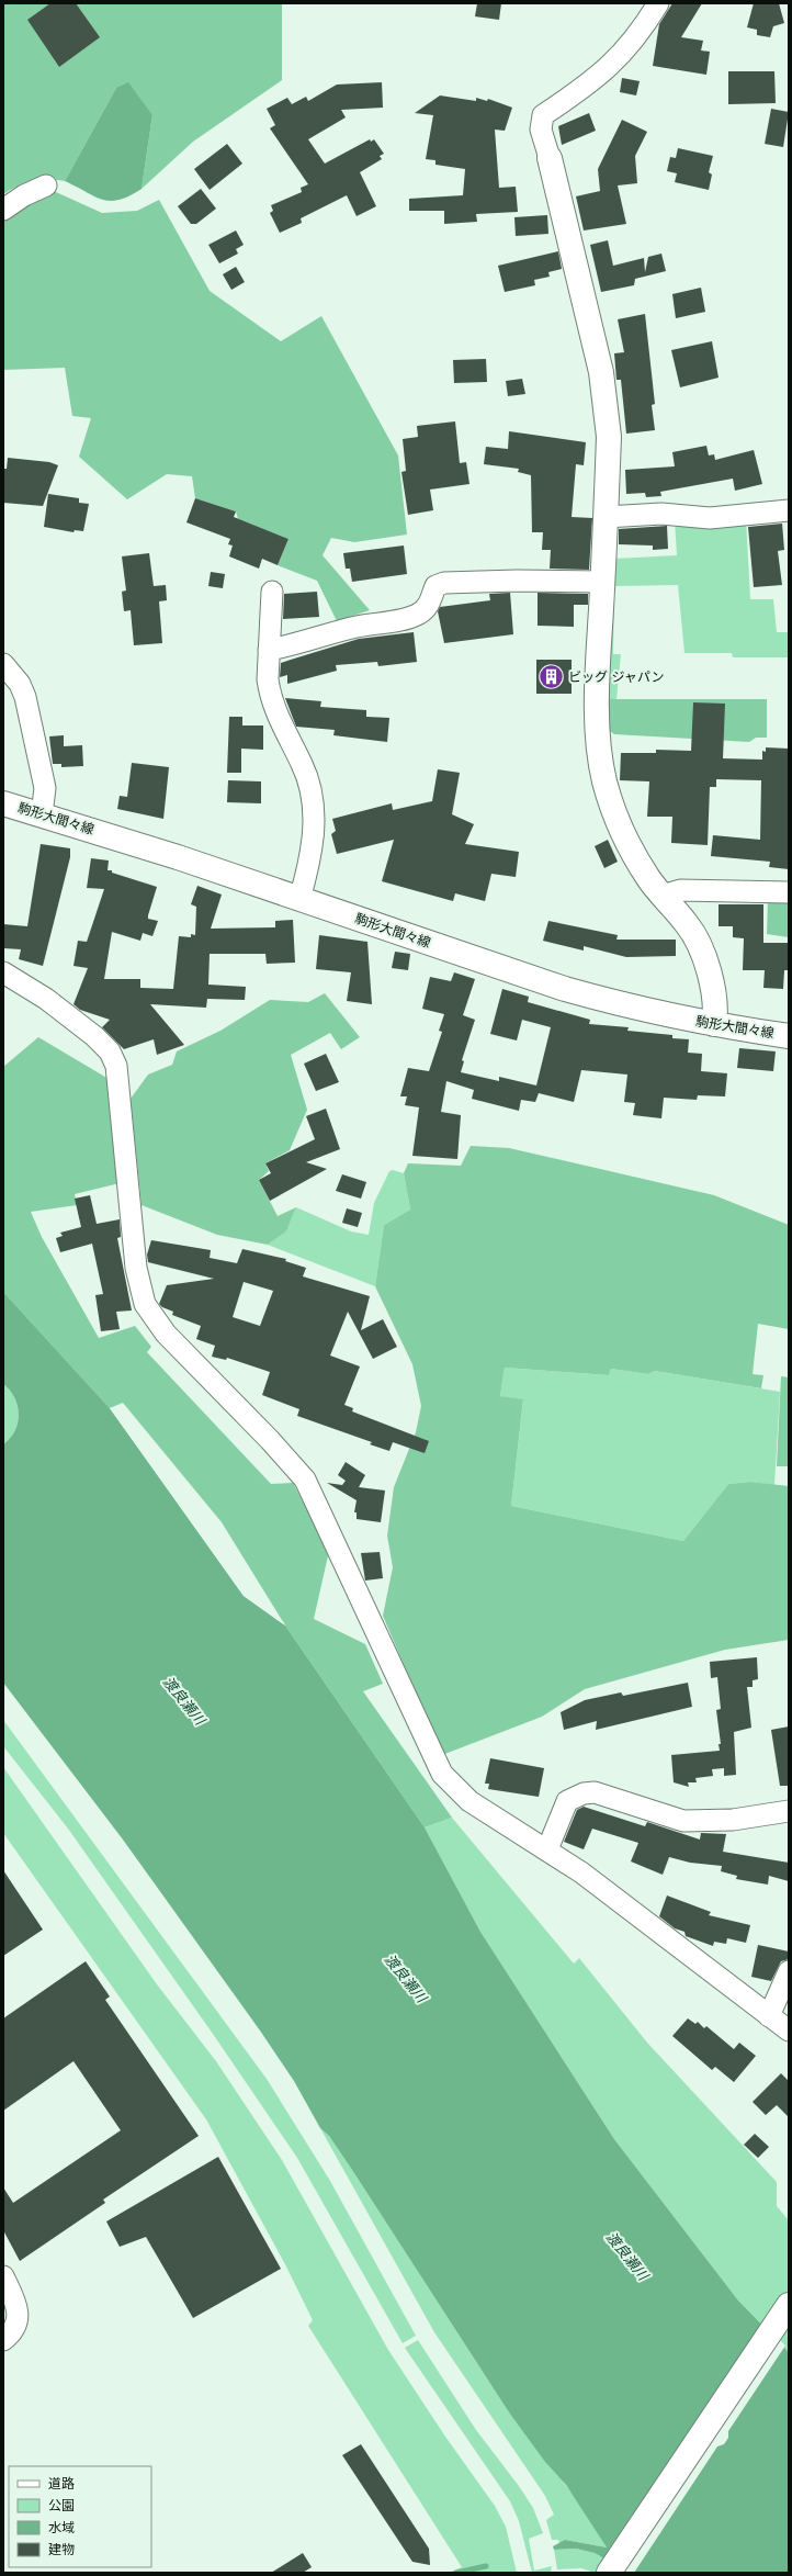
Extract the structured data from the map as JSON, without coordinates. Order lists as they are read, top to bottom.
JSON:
{
  "streets": {
    "street": ["駒形大間々線"]
  },
  "water": ["渡良瀬川"],
  "places": {
    "building": ["ビッグ ジャパン"]
  },
  "legend": [
    "道路",
    "公園",
    "水域",
    "建物"
  ]
}
